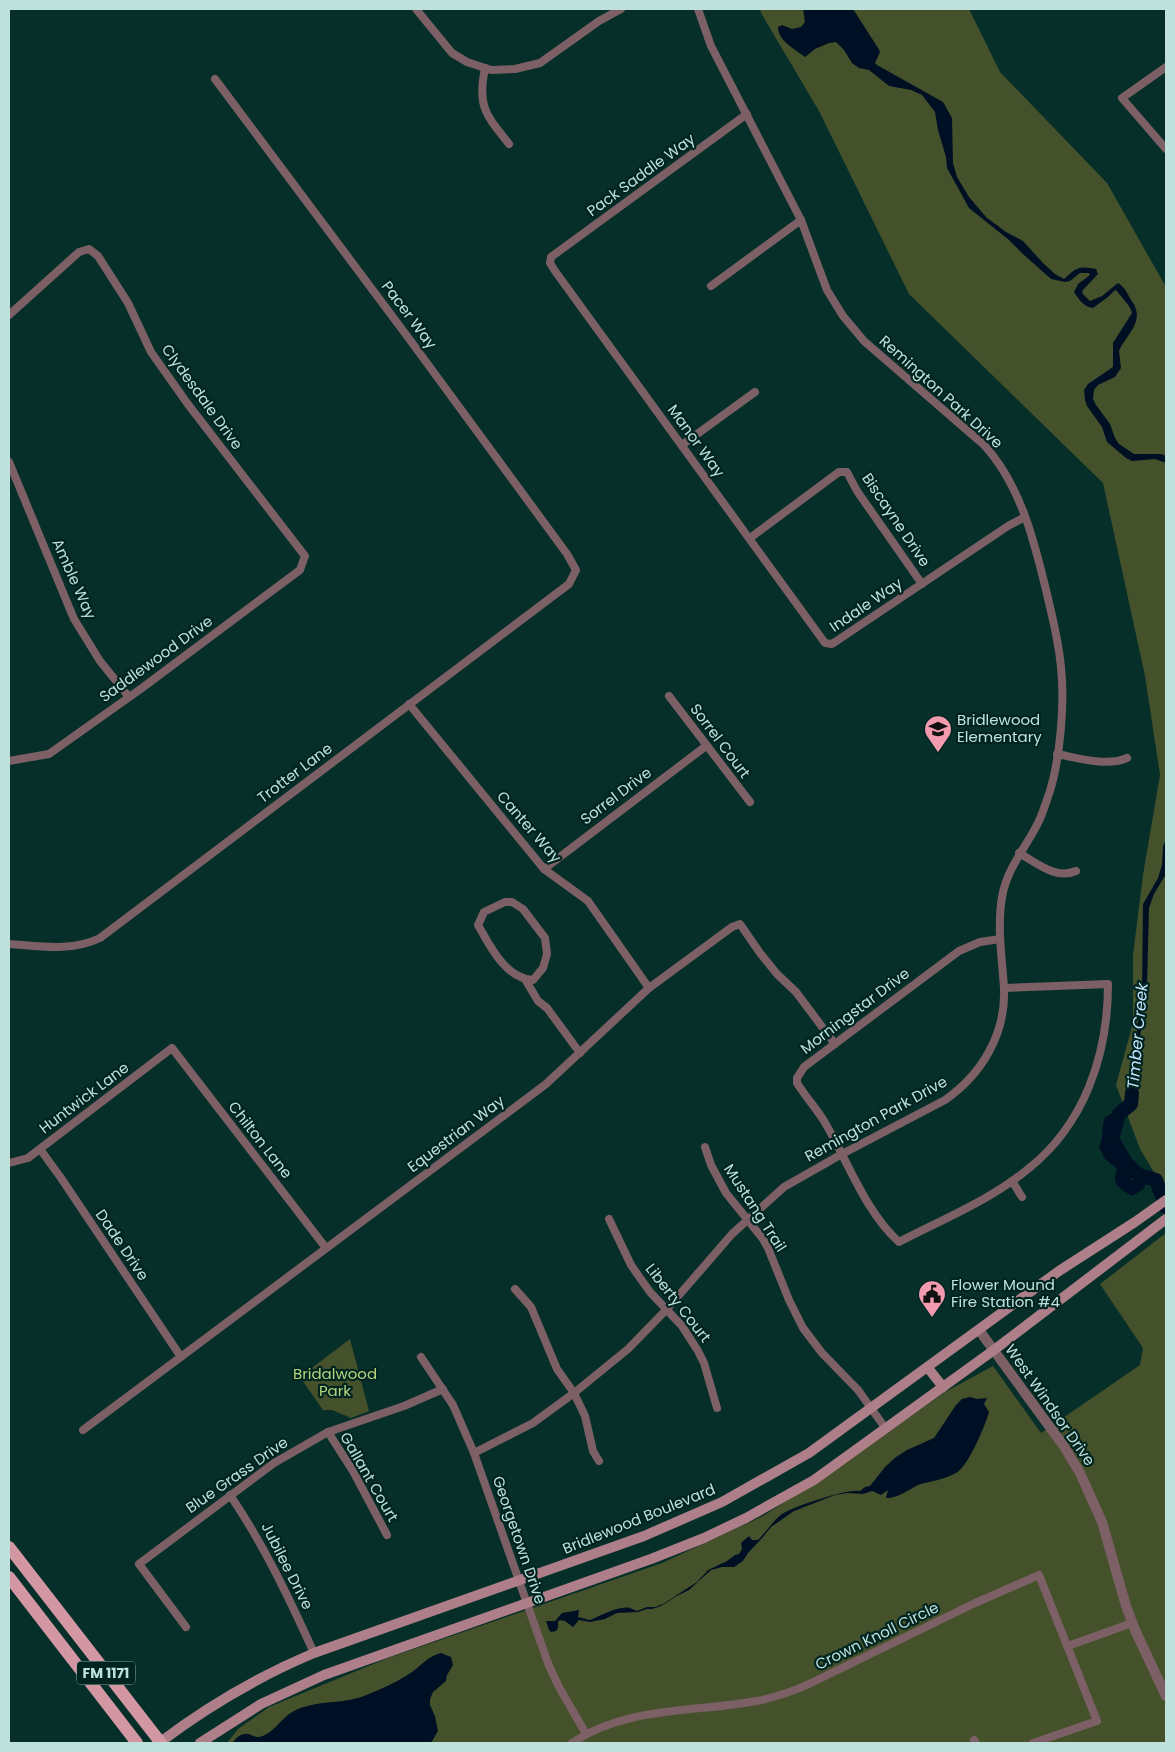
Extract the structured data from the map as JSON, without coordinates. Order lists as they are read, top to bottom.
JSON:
{
  "streets": {
    "main road": ["Bridlewood Boulevard", "FM 1171"],
    "street": [
      "Pack Saddle Way",
      "Pacer Way",
      "Remington Park Drive",
      "Clydesdale Drive",
      "Manor Way",
      "Biscayne Drive",
      "Amble Way",
      "Indale Way",
      "Saddlewood Drive",
      "Sorrel Court",
      "Trotter Lane",
      "Sorrel Drive",
      "Canter Way",
      "Morningstar Drive",
      "Huntwick Lane",
      "Equestrian Way",
      "Chilton Lane",
      "Mustang Trail",
      "Dade Drive",
      "Liberty Court",
      "West Windsor Drive",
      "Blue Grass Drive",
      "Gallant Court",
      "Georgetown Drive",
      "Jubilee Drive",
      "Crown Knoll Circle"
    ]
  },
  "crossings": [
    ["Pack Saddle Way", "Remington Park Drive"],
    ["Pack Saddle Way", "Manor Way"],
    ["Pacer Way", "Trotter Lane"],
    ["Remington Park Drive", "Indale Way"],
    ["Remington Park Drive", "Morningstar Drive"],
    ["Remington Park Drive", "Mustang Trail"],
    ["Remington Park Drive", "Liberty Court"],
    ["Remington Park Drive", "Georgetown Drive"],
    ["Clydesdale Drive", "Saddlewood Drive"],
    ["Manor Way", "Biscayne Drive"],
    ["Manor Way", "Indale Way"],
    ["Biscayne Drive", "Indale Way"],
    ["Amble Way", "Saddlewood Drive"],
    ["Sorrel Court", "Sorrel Drive"],
    ["Trotter Lane", "Canter Way"],
    ["Sorrel Drive", "Canter Way"],
    ["Canter Way", "Equestrian Way"],
    ["Morningstar Drive", "Equestrian Way"],
    ["Huntwick Lane", "Chilton Lane"],
    ["Huntwick Lane", "Dade Drive"],
    ["Equestrian Way", "Chilton Lane"],
    ["Equestrian Way", "Dade Drive"],
    ["Mustang Trail", "Bridlewood Boulevard"],
    ["West Windsor Drive", "Bridlewood Boulevard"],
    ["Blue Grass Drive", "Gallant Court"],
    ["Blue Grass Drive", "Georgetown Drive"],
    ["Blue Grass Drive", "Jubilee Drive"],
    ["Bridlewood Boulevard", "Georgetown Drive"],
    ["Bridlewood Boulevard", "Jubilee Drive"],
    ["Bridlewood Boulevard", "FM 1171"],
    ["Georgetown Drive", "Crown Knoll Circle"]
  ],
  "water": ["Timber Creek"],
  "parks": ["Bridalwood Park"],
  "places": {
    "school or university": ["Bridlewood Elementary"],
    "public building": ["Flower Mound Fire Station #4"]
  }
}
